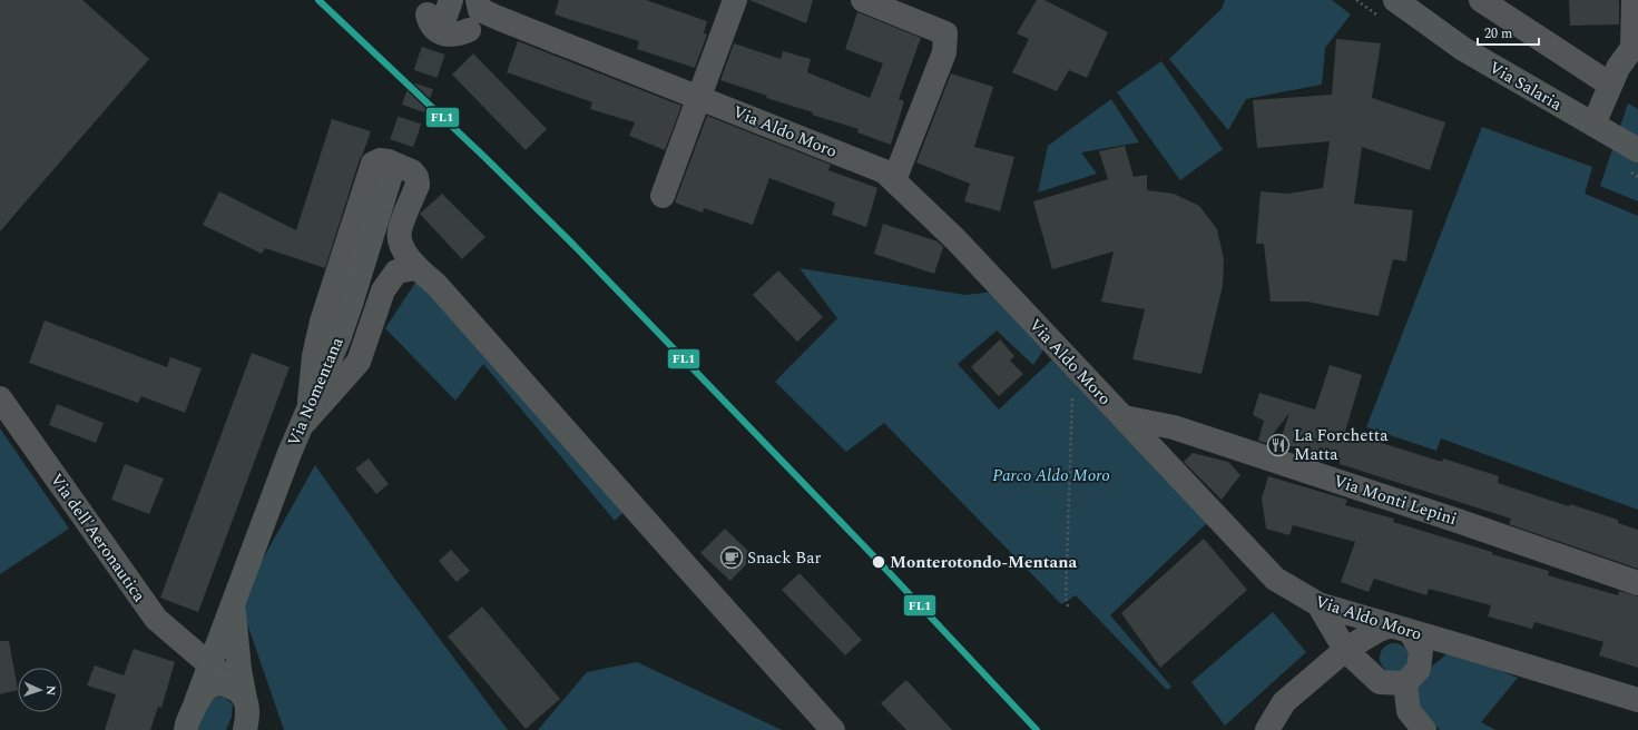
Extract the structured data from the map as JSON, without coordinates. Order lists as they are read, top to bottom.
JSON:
{
  "streets": {
    "main road": ["Via Salaria", "Via Nomentana"],
    "street": ["Via Aldo Moro", "Via Monti Lepini", "Via dell'Aeronautica"]
  },
  "crossings": [
    ["Via Aldo Moro", "Via Monti Lepini"],
    ["Via Nomentana", "Via dell'Aeronautica"]
  ],
  "parks": ["Parco Aldo Moro"],
  "places": {
    "restaurant": ["La Forchetta Matta"],
    "cafe": ["Snack Bar"],
    "other": ["Monterotondo-Mentana"]
  },
  "lines": ["transit line FL1"],
  "scale_bar": "20 m",
  "north": "right"
}
